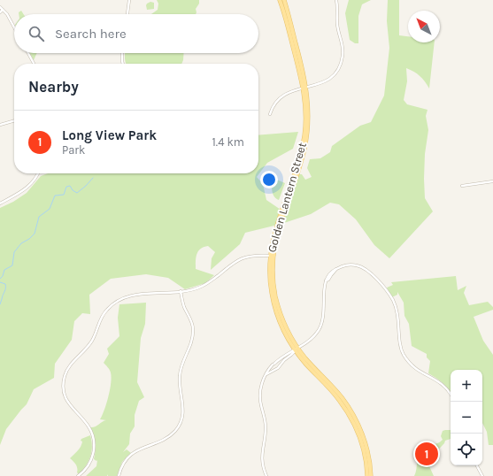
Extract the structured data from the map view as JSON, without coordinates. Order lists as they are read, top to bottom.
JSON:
{
  "streets": {
    "main road": ["Golden Lantern Street"]
  },
  "north": "top left",
  "page": {
    "search": "Search here",
    "heading": "Nearby",
    "list": [
      {
        "mark": "1",
        "name": "Long View Park",
        "note": "Park",
        "value": "1.4 km"
      }
    ],
    "map_buttons": ["+", "−"],
    "pins": "1"
  }
}
